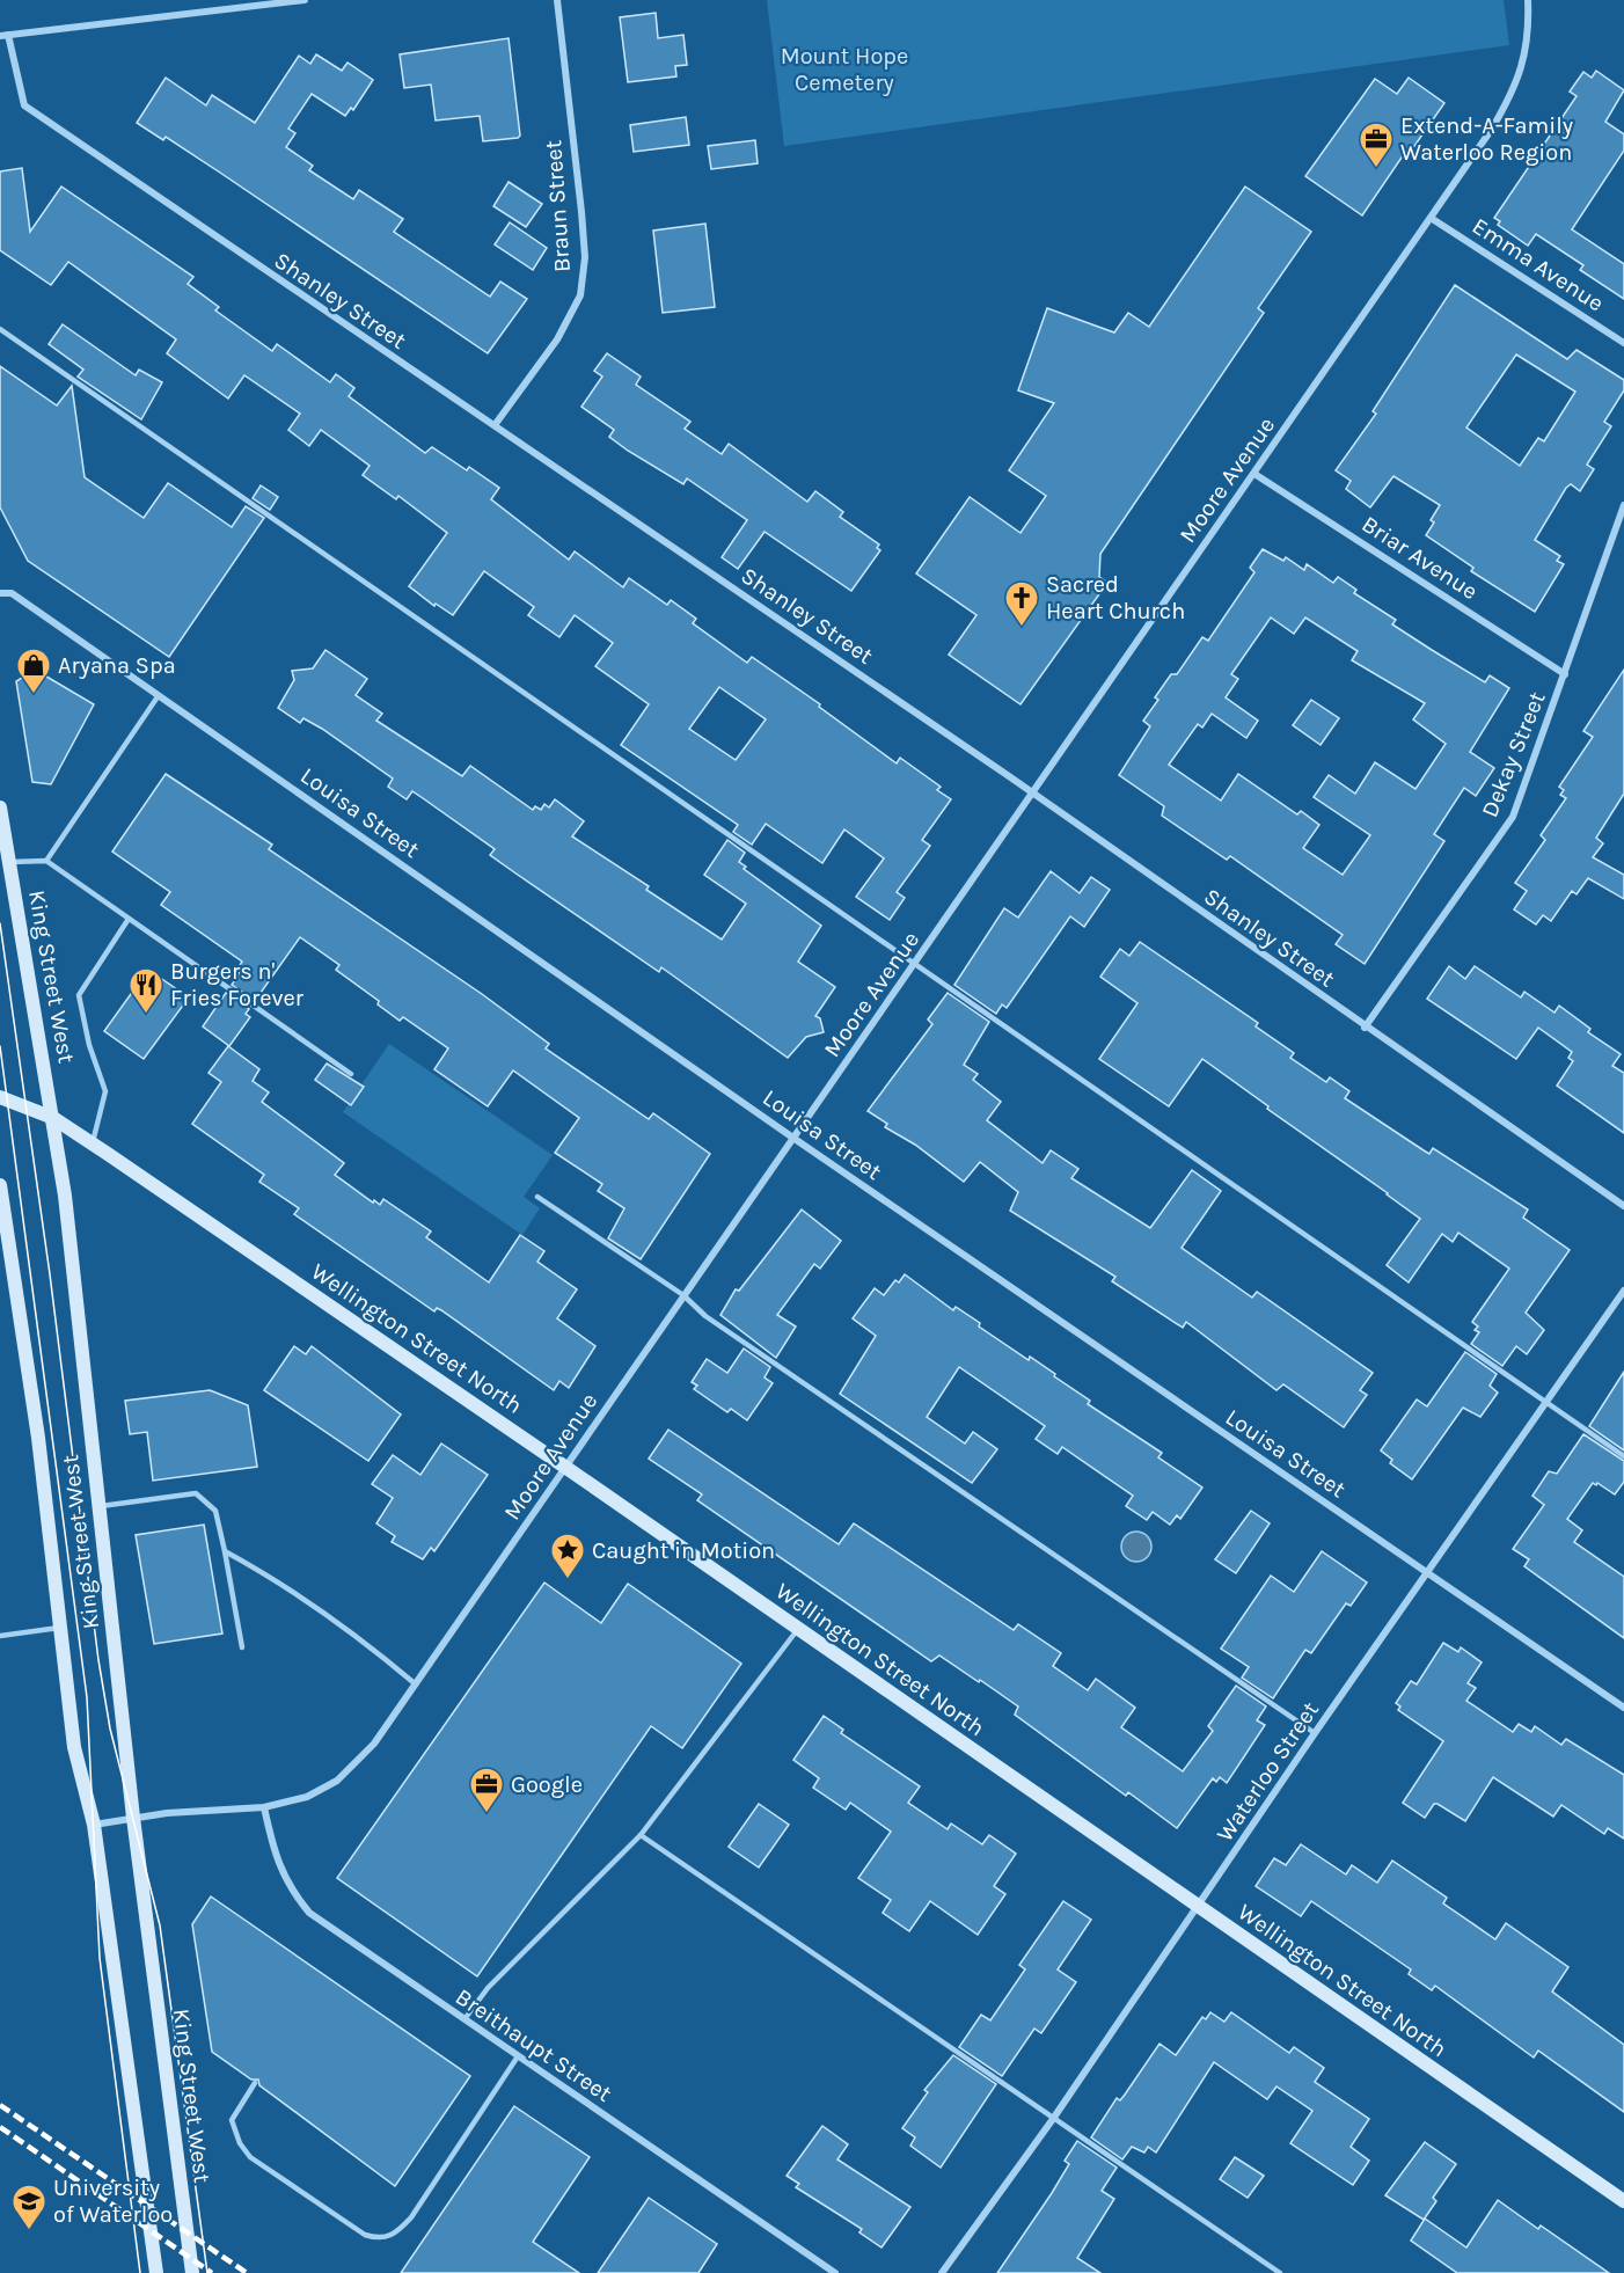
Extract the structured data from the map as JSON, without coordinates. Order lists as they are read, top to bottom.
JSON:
{
  "streets": {
    "main road": ["King Street West", "Wellington Street North"],
    "street": [
      "Braun Street",
      "Emma Avenue",
      "Shanley Street",
      "Moore Avenue",
      "Briar Avenue",
      "Dekay Street",
      "Louisa Street",
      "Waterloo Street",
      "Breithaupt Street"
    ]
  },
  "crossings": [
    ["Braun Street", "Shanley Street"],
    ["Emma Avenue", "Moore Avenue"],
    ["Shanley Street", "Moore Avenue"],
    ["Shanley Street", "Dekay Street"],
    ["Moore Avenue", "Briar Avenue"],
    ["Moore Avenue", "Louisa Street"],
    ["Moore Avenue", "King Street West"],
    ["Moore Avenue", "Wellington Street North"],
    ["Moore Avenue", "Breithaupt Street"],
    ["Briar Avenue", "Dekay Street"],
    ["Louisa Street", "Waterloo Street"],
    ["King Street West", "Wellington Street North"],
    ["Wellington Street North", "Waterloo Street"]
  ],
  "parks": ["Mount Hope Cemetery"],
  "places": {
    "office": ["Extend-A-Family Waterloo Region", "Google"],
    "church": ["Sacred Heart Church"],
    "shop": ["Aryana Spa"],
    "restaurant": ["Burgers n' Fries Forever"],
    "place": ["Caught in Motion"],
    "school or university": ["University of Waterloo"]
  }
}
